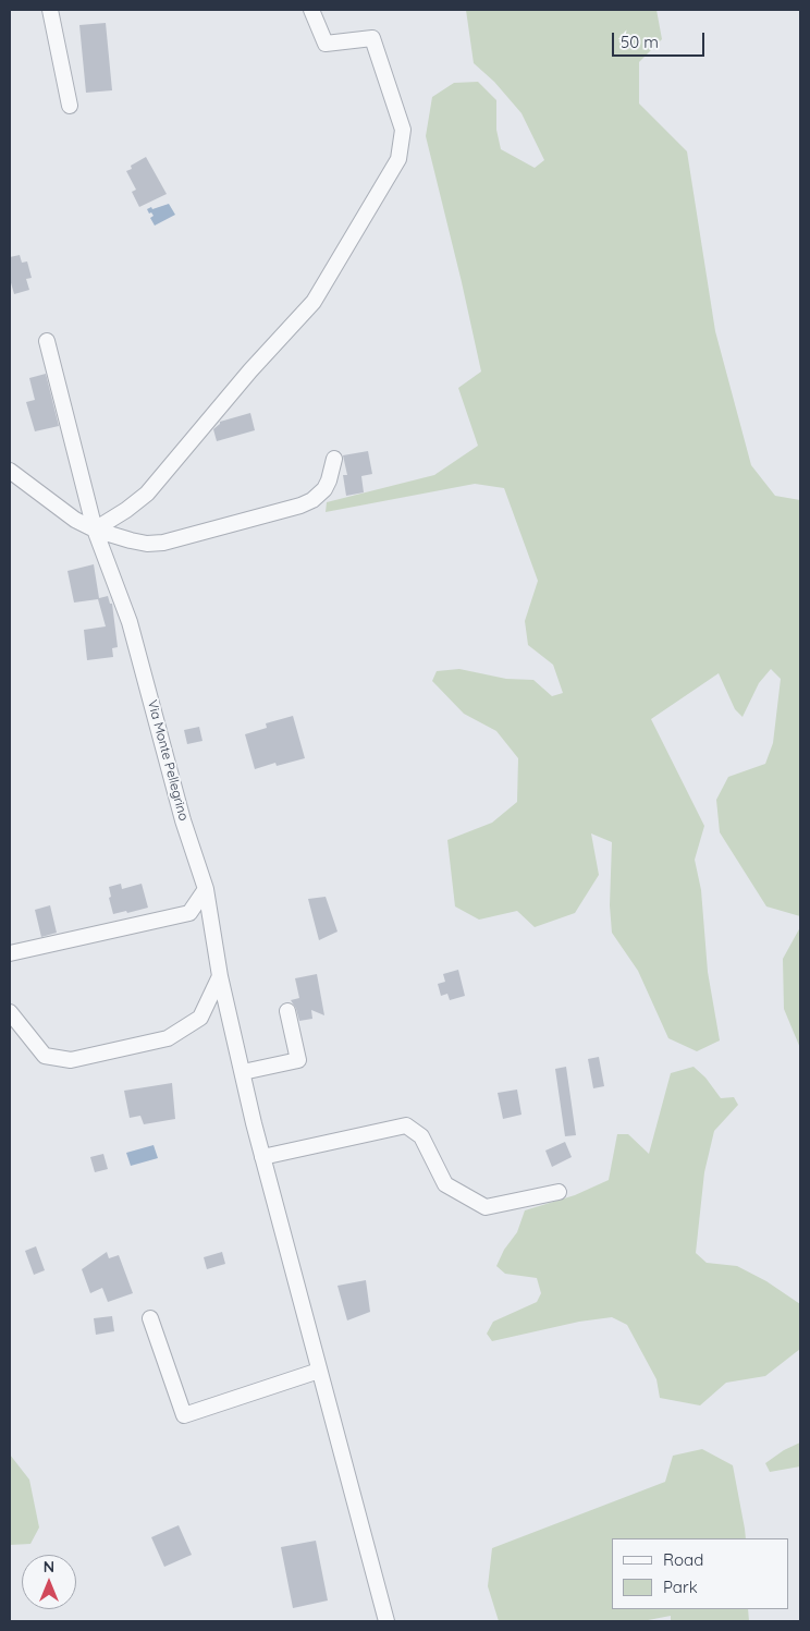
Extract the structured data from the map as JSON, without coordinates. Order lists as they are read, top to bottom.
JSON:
{
  "streets": {
    "street": ["Via Monte Pellegrino"]
  },
  "legend": ["Road", "Park"],
  "scale_bar": "50 m",
  "north": "top"
}
